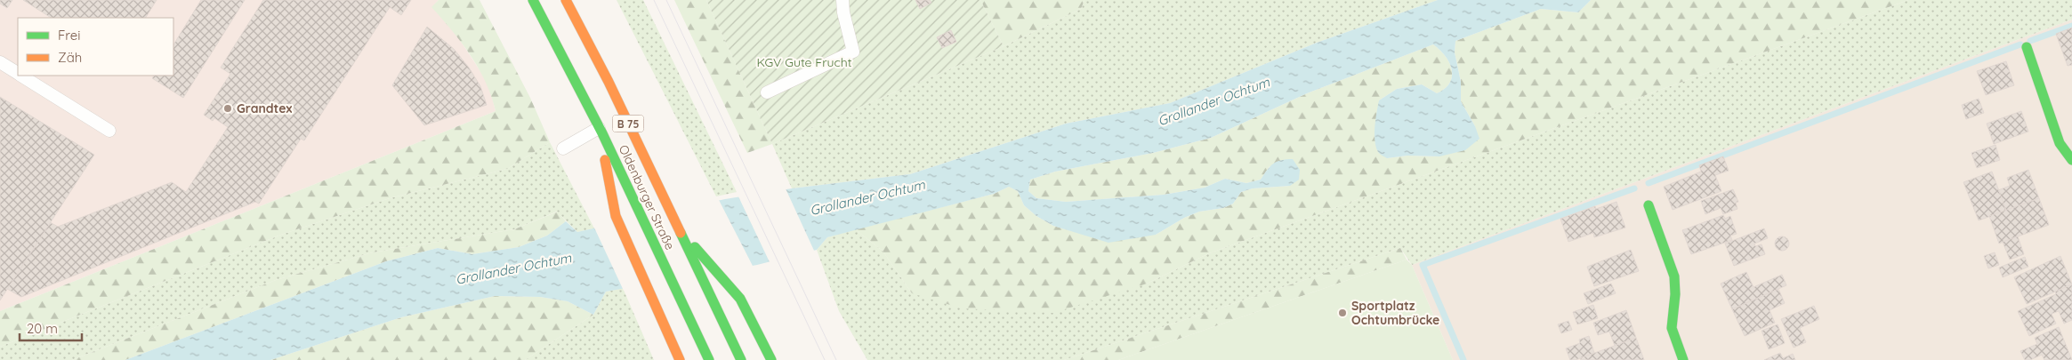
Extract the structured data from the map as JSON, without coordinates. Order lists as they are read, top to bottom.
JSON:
{
  "streets": {
    "main road": ["B 75", "Oldenburger Straße"]
  },
  "water": ["Grollander Ochtum"],
  "parks": ["KGV Gute Frucht"],
  "places": ["Grandtex", "Sportplatz Ochtumbrücke"],
  "legend": ["Frei", "Zäh"],
  "scale_bar": "20 m"
}
